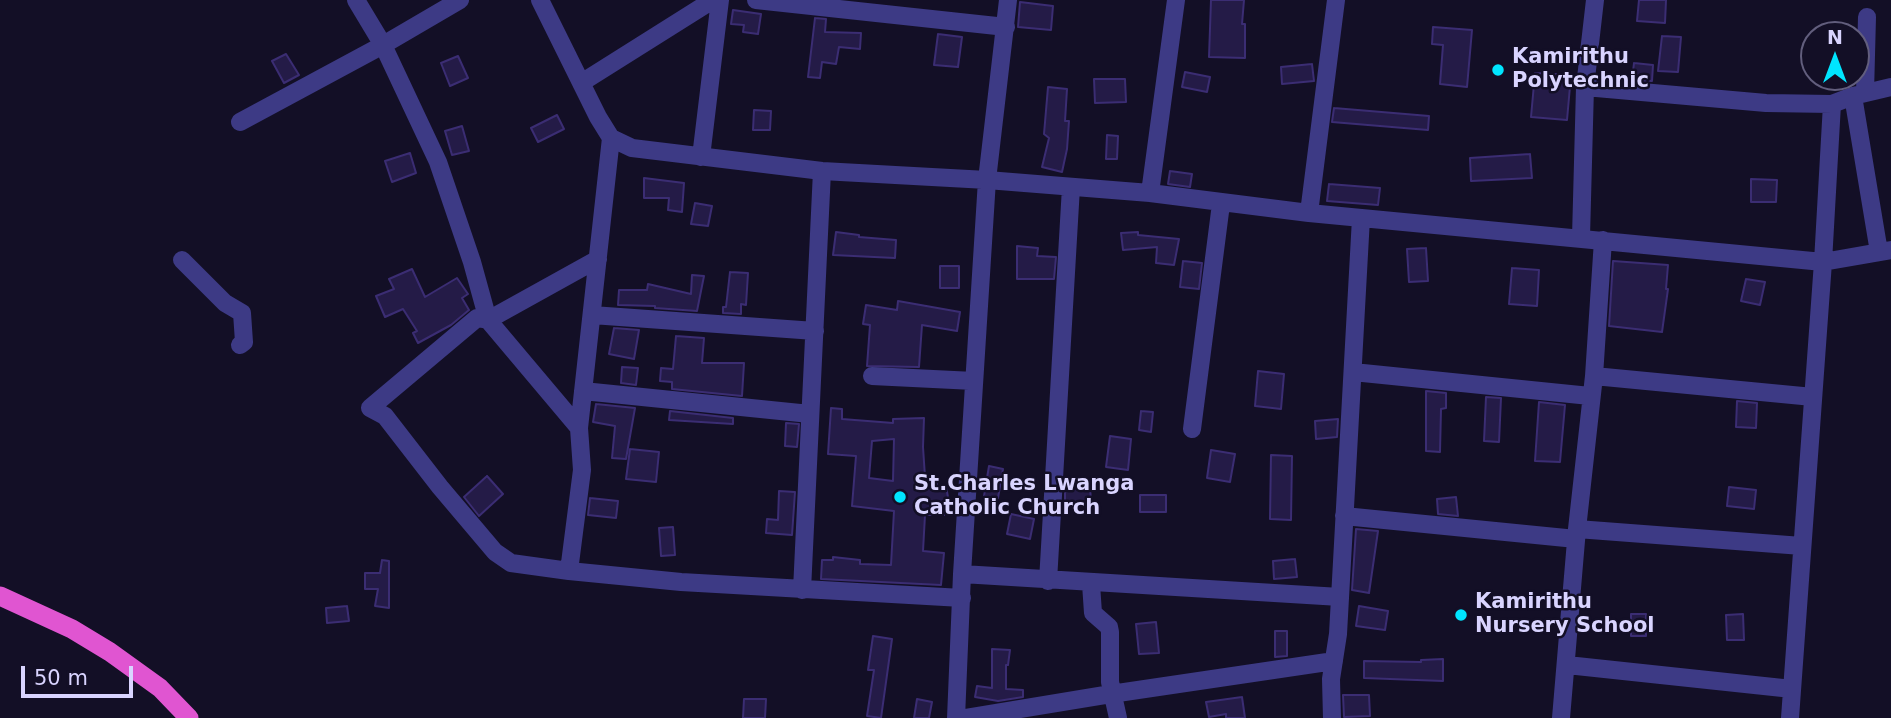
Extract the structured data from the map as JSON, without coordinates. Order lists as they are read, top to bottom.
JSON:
{
  "places": ["Kamirithu Polytechnic", "St.Charles Lwanga Catholic Church", "Kamirithu Nursery School"],
  "scale_bar": "50 m",
  "north": "top"
}
